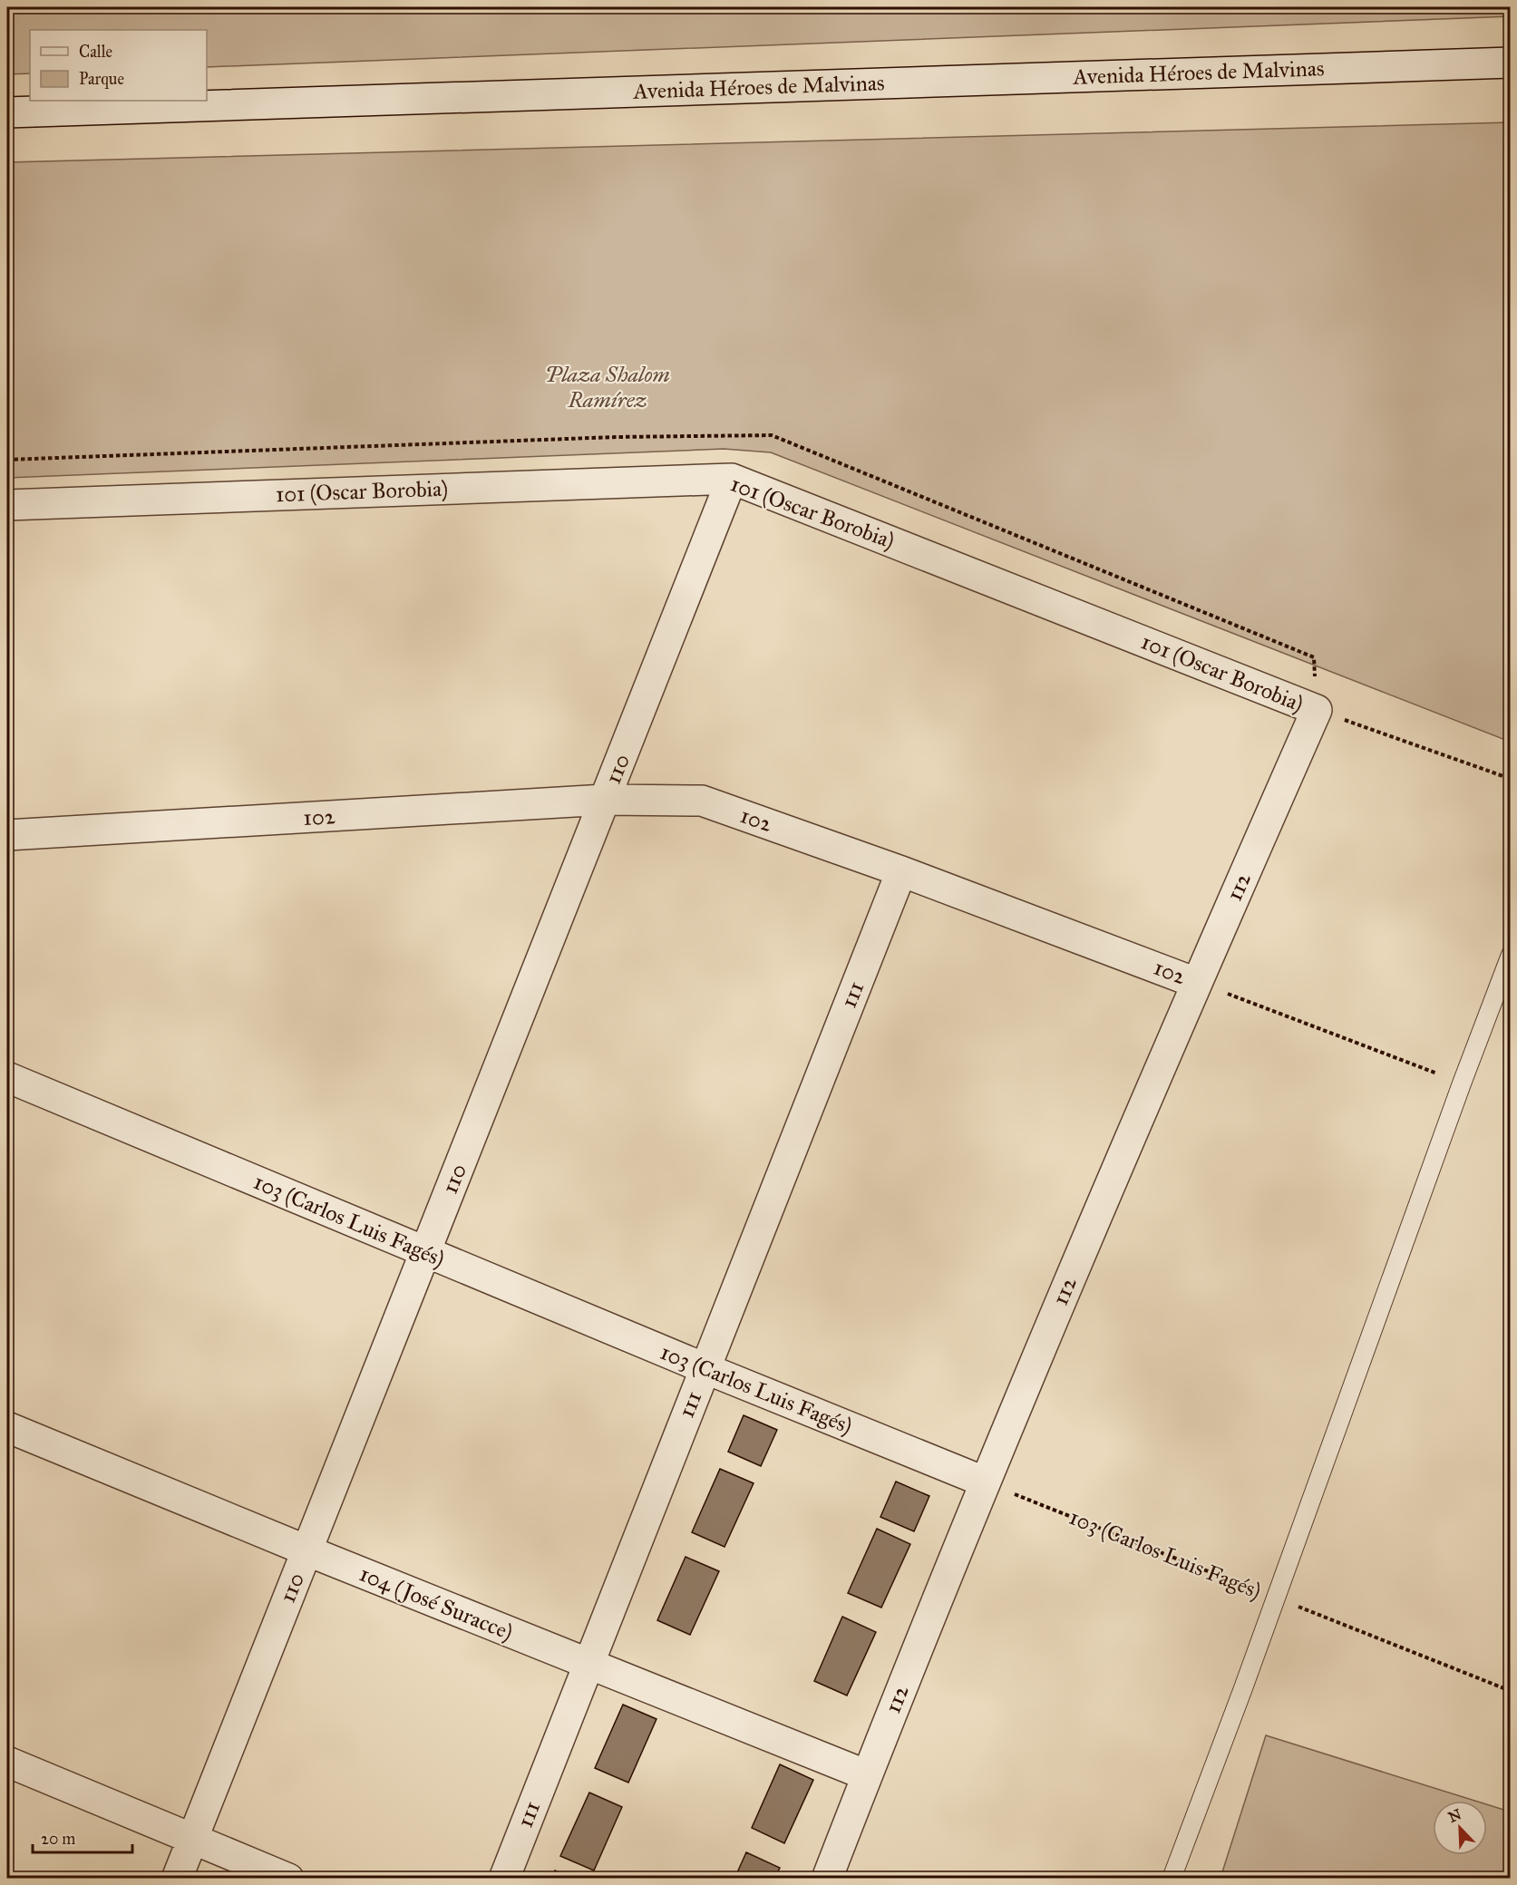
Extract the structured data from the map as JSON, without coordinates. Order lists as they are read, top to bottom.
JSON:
{
  "streets": {
    "street": [
      "Avenida Héroes de Malvinas",
      "101 (Oscar Borobia)",
      "110",
      "102",
      "112",
      "111",
      "103 (Carlos Luis Fagés)",
      "104 (José Suracce)"
    ]
  },
  "crossings": [
    ["101 (Oscar Borobia)", "110"],
    ["101 (Oscar Borobia)", "112"],
    ["110", "102"],
    ["110", "103 (Carlos Luis Fagés)"],
    ["110", "104 (José Suracce)"],
    ["102", "112"],
    ["102", "111"],
    ["112", "103 (Carlos Luis Fagés)"],
    ["112", "104 (José Suracce)"],
    ["111", "103 (Carlos Luis Fagés)"],
    ["111", "104 (José Suracce)"]
  ],
  "parks": ["Plaza Shalom Ramírez"],
  "legend": ["Calle", "Parque"],
  "scale_bar": "20 m",
  "north": "top left"
}
